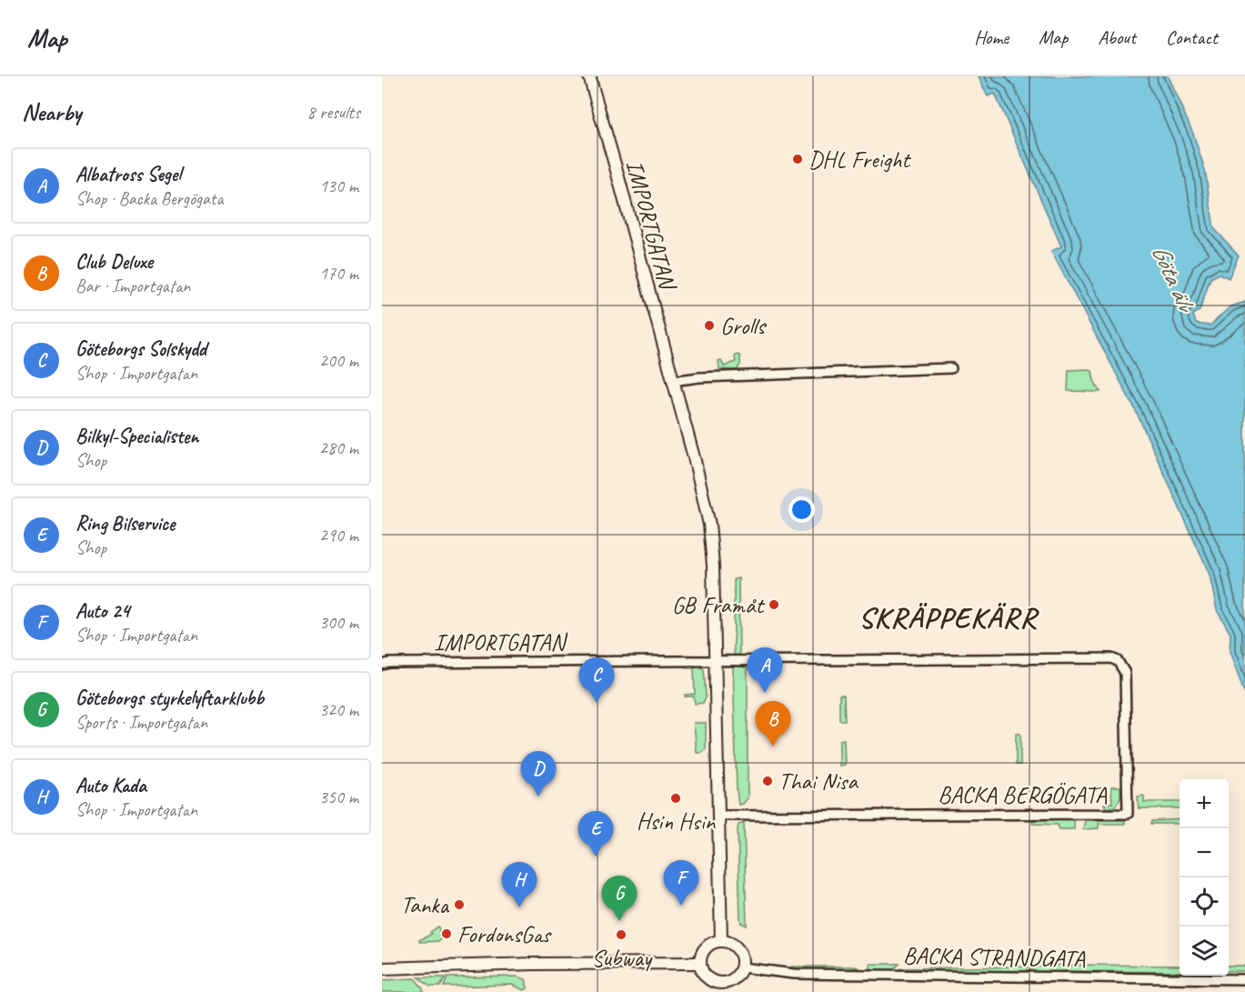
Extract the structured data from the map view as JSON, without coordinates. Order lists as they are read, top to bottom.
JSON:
{
  "streets": {
    "street": ["IMPORTGATAN", "BACKA BERGÖGATA", "BACKA STRANDGATA"]
  },
  "crossings": [
    ["IMPORTGATAN", "BACKA BERGÖGATA"],
    ["IMPORTGATAN", "BACKA STRANDGATA"]
  ],
  "districts": ["SKRÄPPEKÄRR"],
  "water": ["Göta älv"],
  "places": [
    "DHL Freight",
    "Grolls",
    "GB Framåt",
    "Thai Nisa",
    "Hsin Hsin",
    "Tanka",
    "FordonsGas",
    "Subway"
  ],
  "page": {
    "header": "Map",
    "nav": [
      "Home",
      "Map",
      "About",
      "Contact"
    ],
    "heading": ["Nearby", "8 results"],
    "list": [
      {
        "mark": "A",
        "name": "Albatross Segel",
        "note": "Shop · Backa Bergögata",
        "value": "130 m"
      },
      {
        "mark": "B",
        "name": "Club Deluxe",
        "note": "Bar · Importgatan",
        "value": "170 m"
      },
      {
        "mark": "C",
        "name": "Göteborgs Solskydd",
        "note": "Shop · Importgatan",
        "value": "200 m"
      },
      {
        "mark": "D",
        "name": "Bilkyl-Specialisten",
        "note": "Shop",
        "value": "280 m"
      },
      {
        "mark": "E",
        "name": "Ring Bilservice",
        "note": "Shop",
        "value": "290 m"
      },
      {
        "mark": "F",
        "name": "Auto 24",
        "note": "Shop · Importgatan",
        "value": "300 m"
      },
      {
        "mark": "G",
        "name": "Göteborgs styrkelyftarklubb",
        "note": "Sports · Importgatan",
        "value": "320 m"
      },
      {
        "mark": "H",
        "name": "Auto Kada",
        "note": "Shop · Importgatan",
        "value": "350 m"
      }
    ],
    "pins": [
      "A",
      "C",
      "B",
      "D",
      "E",
      "F",
      "H",
      "G"
    ],
    "map_buttons": ["+", "−"]
  }
}
